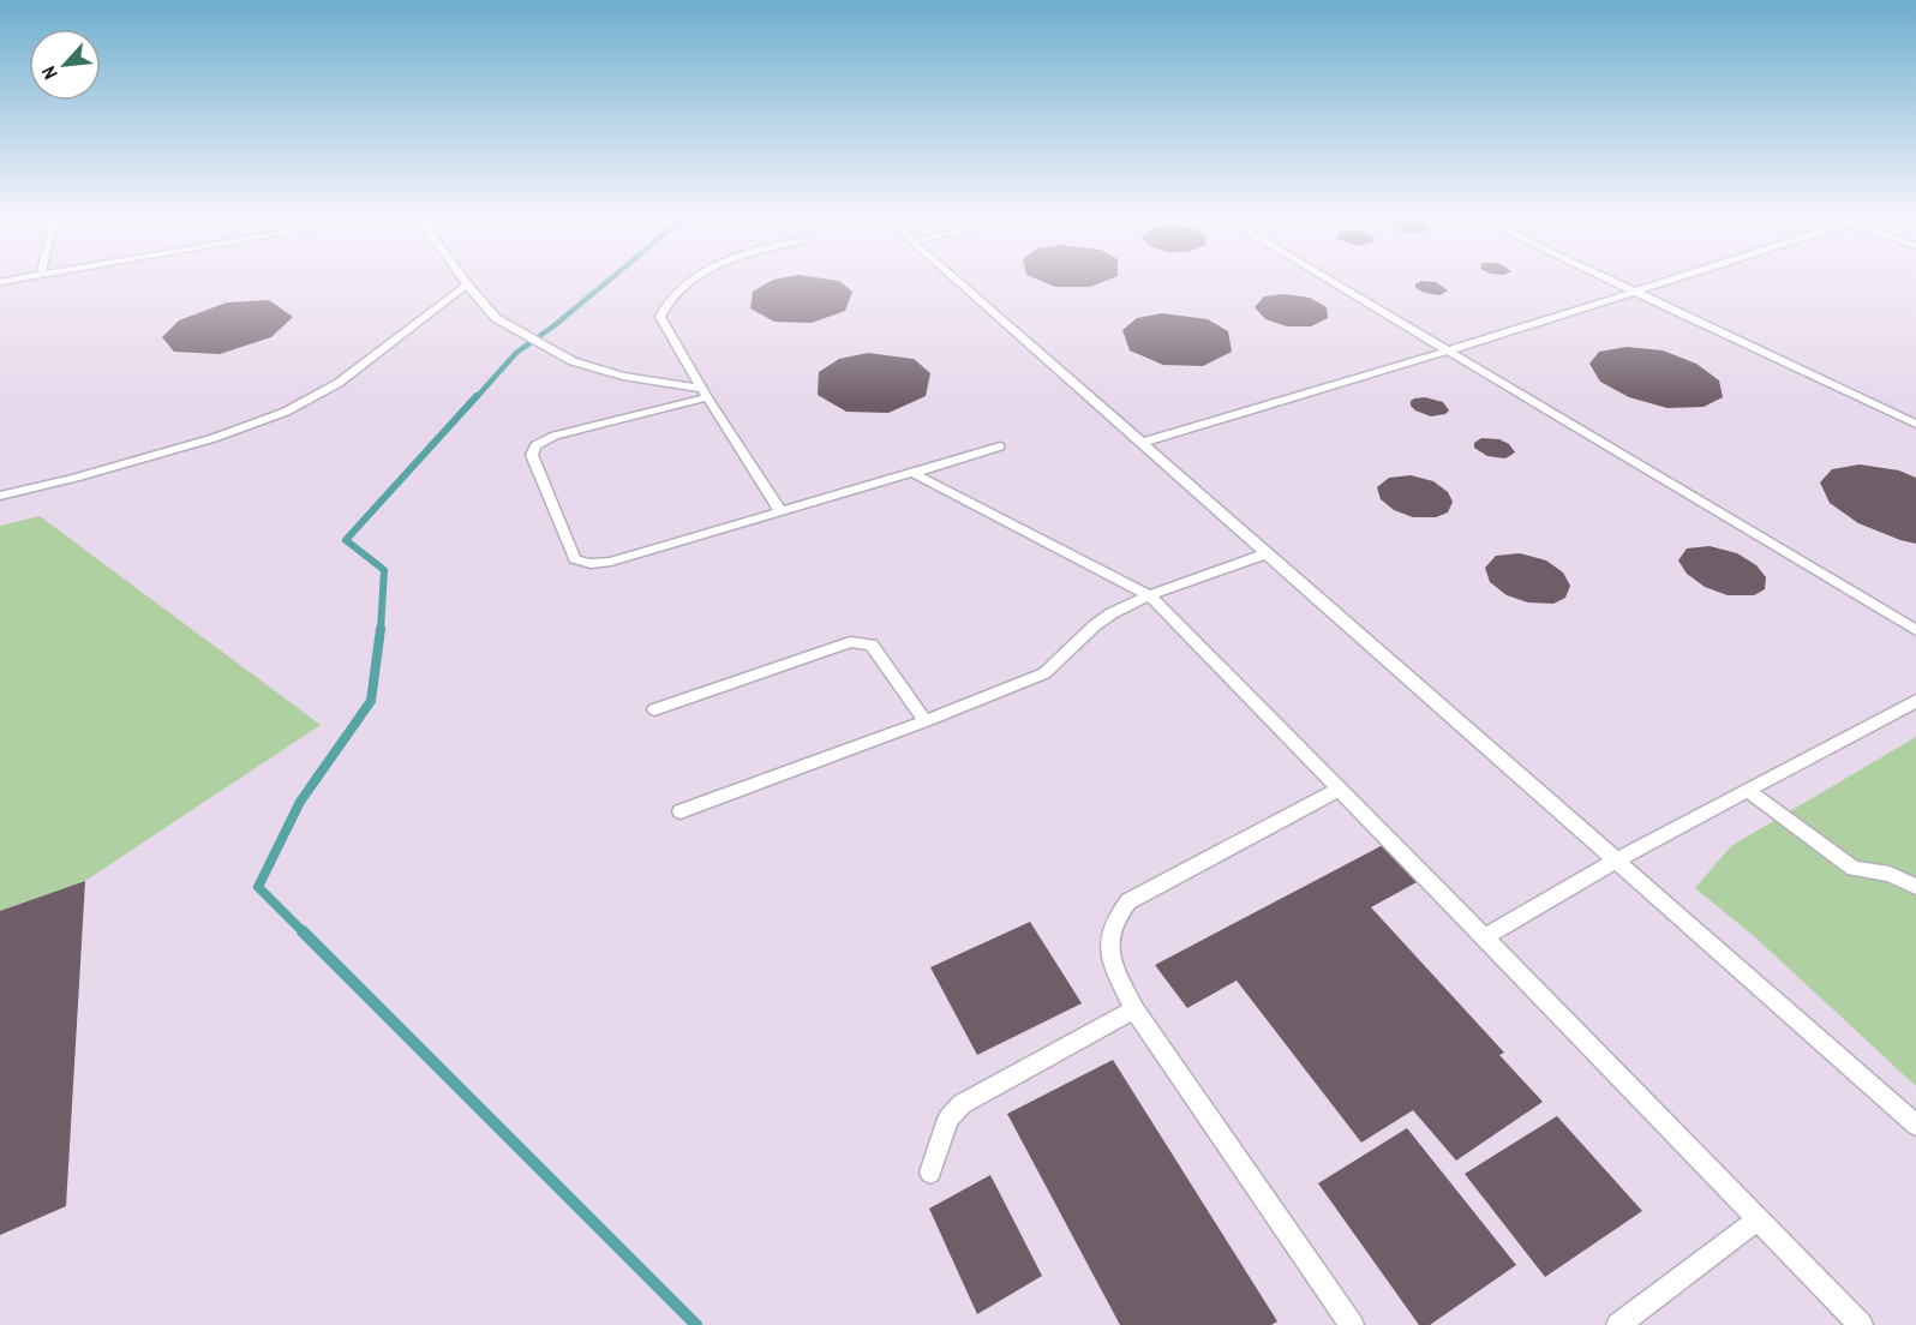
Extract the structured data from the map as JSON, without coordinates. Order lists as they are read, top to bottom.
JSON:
{
  "north": "bottom left"
}
